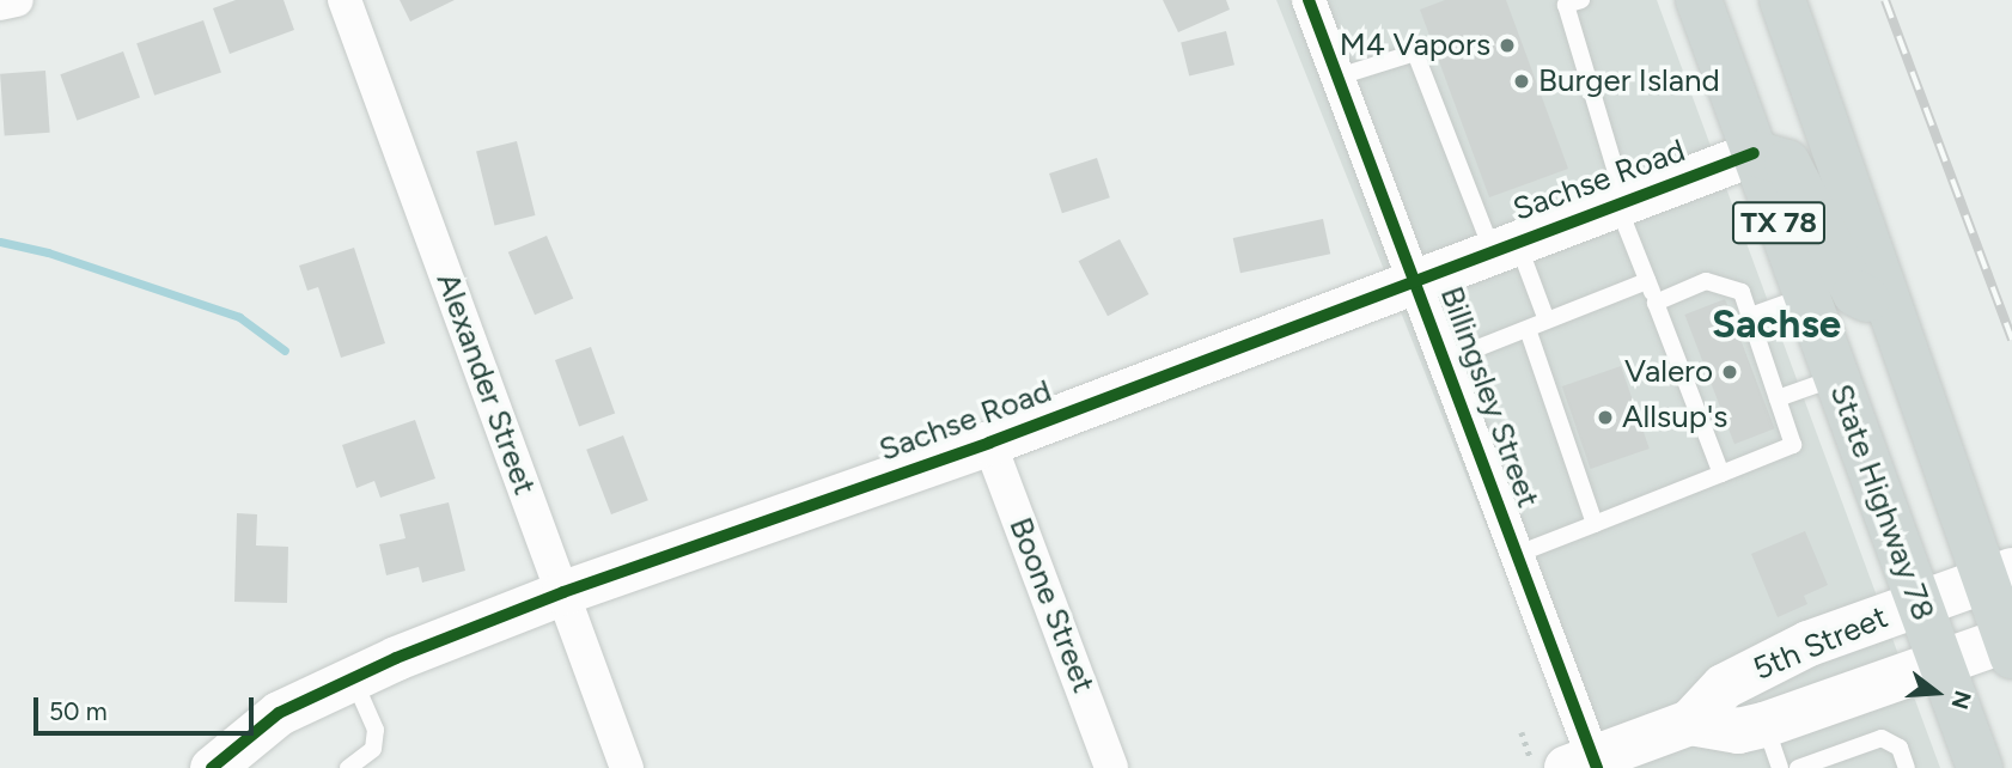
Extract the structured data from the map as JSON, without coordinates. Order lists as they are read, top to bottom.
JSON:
{
  "streets": {
    "main road": ["TX 78", "State Highway 78", "5th Street"],
    "street": [
      "Sachse Road",
      "Alexander Street",
      "Billingsley Street",
      "Boone Street"
    ]
  },
  "crossings": [
    ["Sachse Road", "Alexander Street"],
    ["Sachse Road", "Billingsley Street"],
    ["Sachse Road", "State Highway 78"],
    ["Sachse Road", "Boone Street"],
    ["TX 78", "5th Street"],
    ["Billingsley Street", "5th Street"],
    ["State Highway 78", "5th Street"]
  ],
  "districts": ["Sachse"],
  "places": [
    "M4 Vapors",
    "Burger Island",
    "Valero",
    "Allsup's"
  ],
  "scale_bar": "50 m",
  "north": "right"
}
